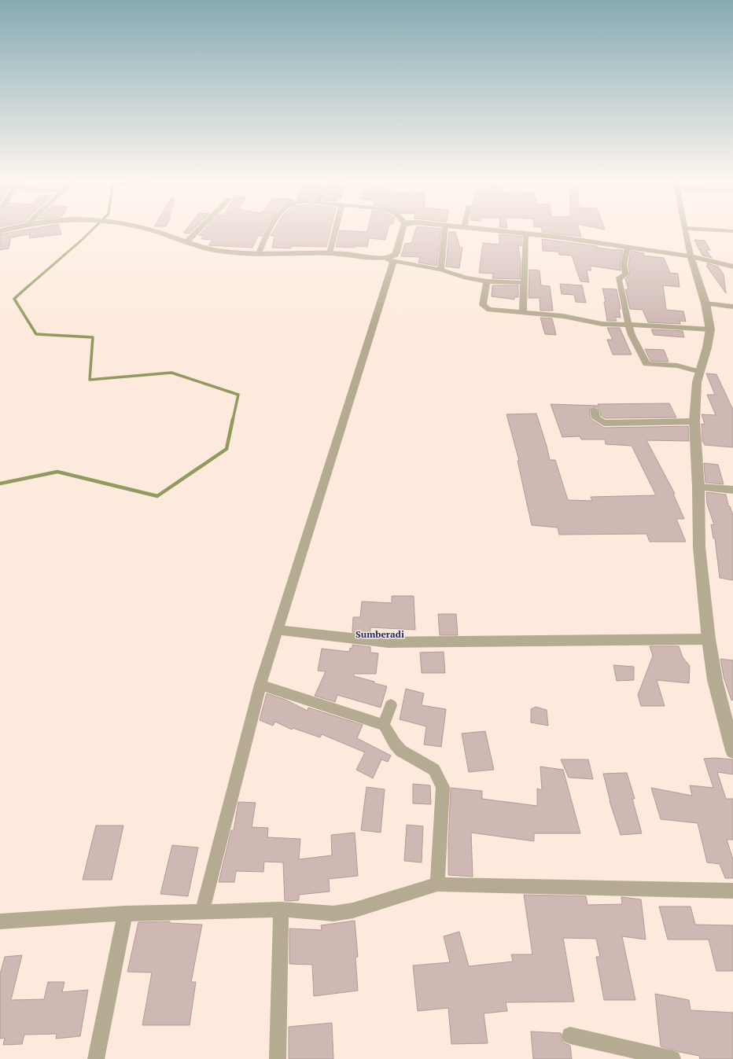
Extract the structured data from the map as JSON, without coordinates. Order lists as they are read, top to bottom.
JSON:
{
  "districts": ["Sumberadi"]
}
